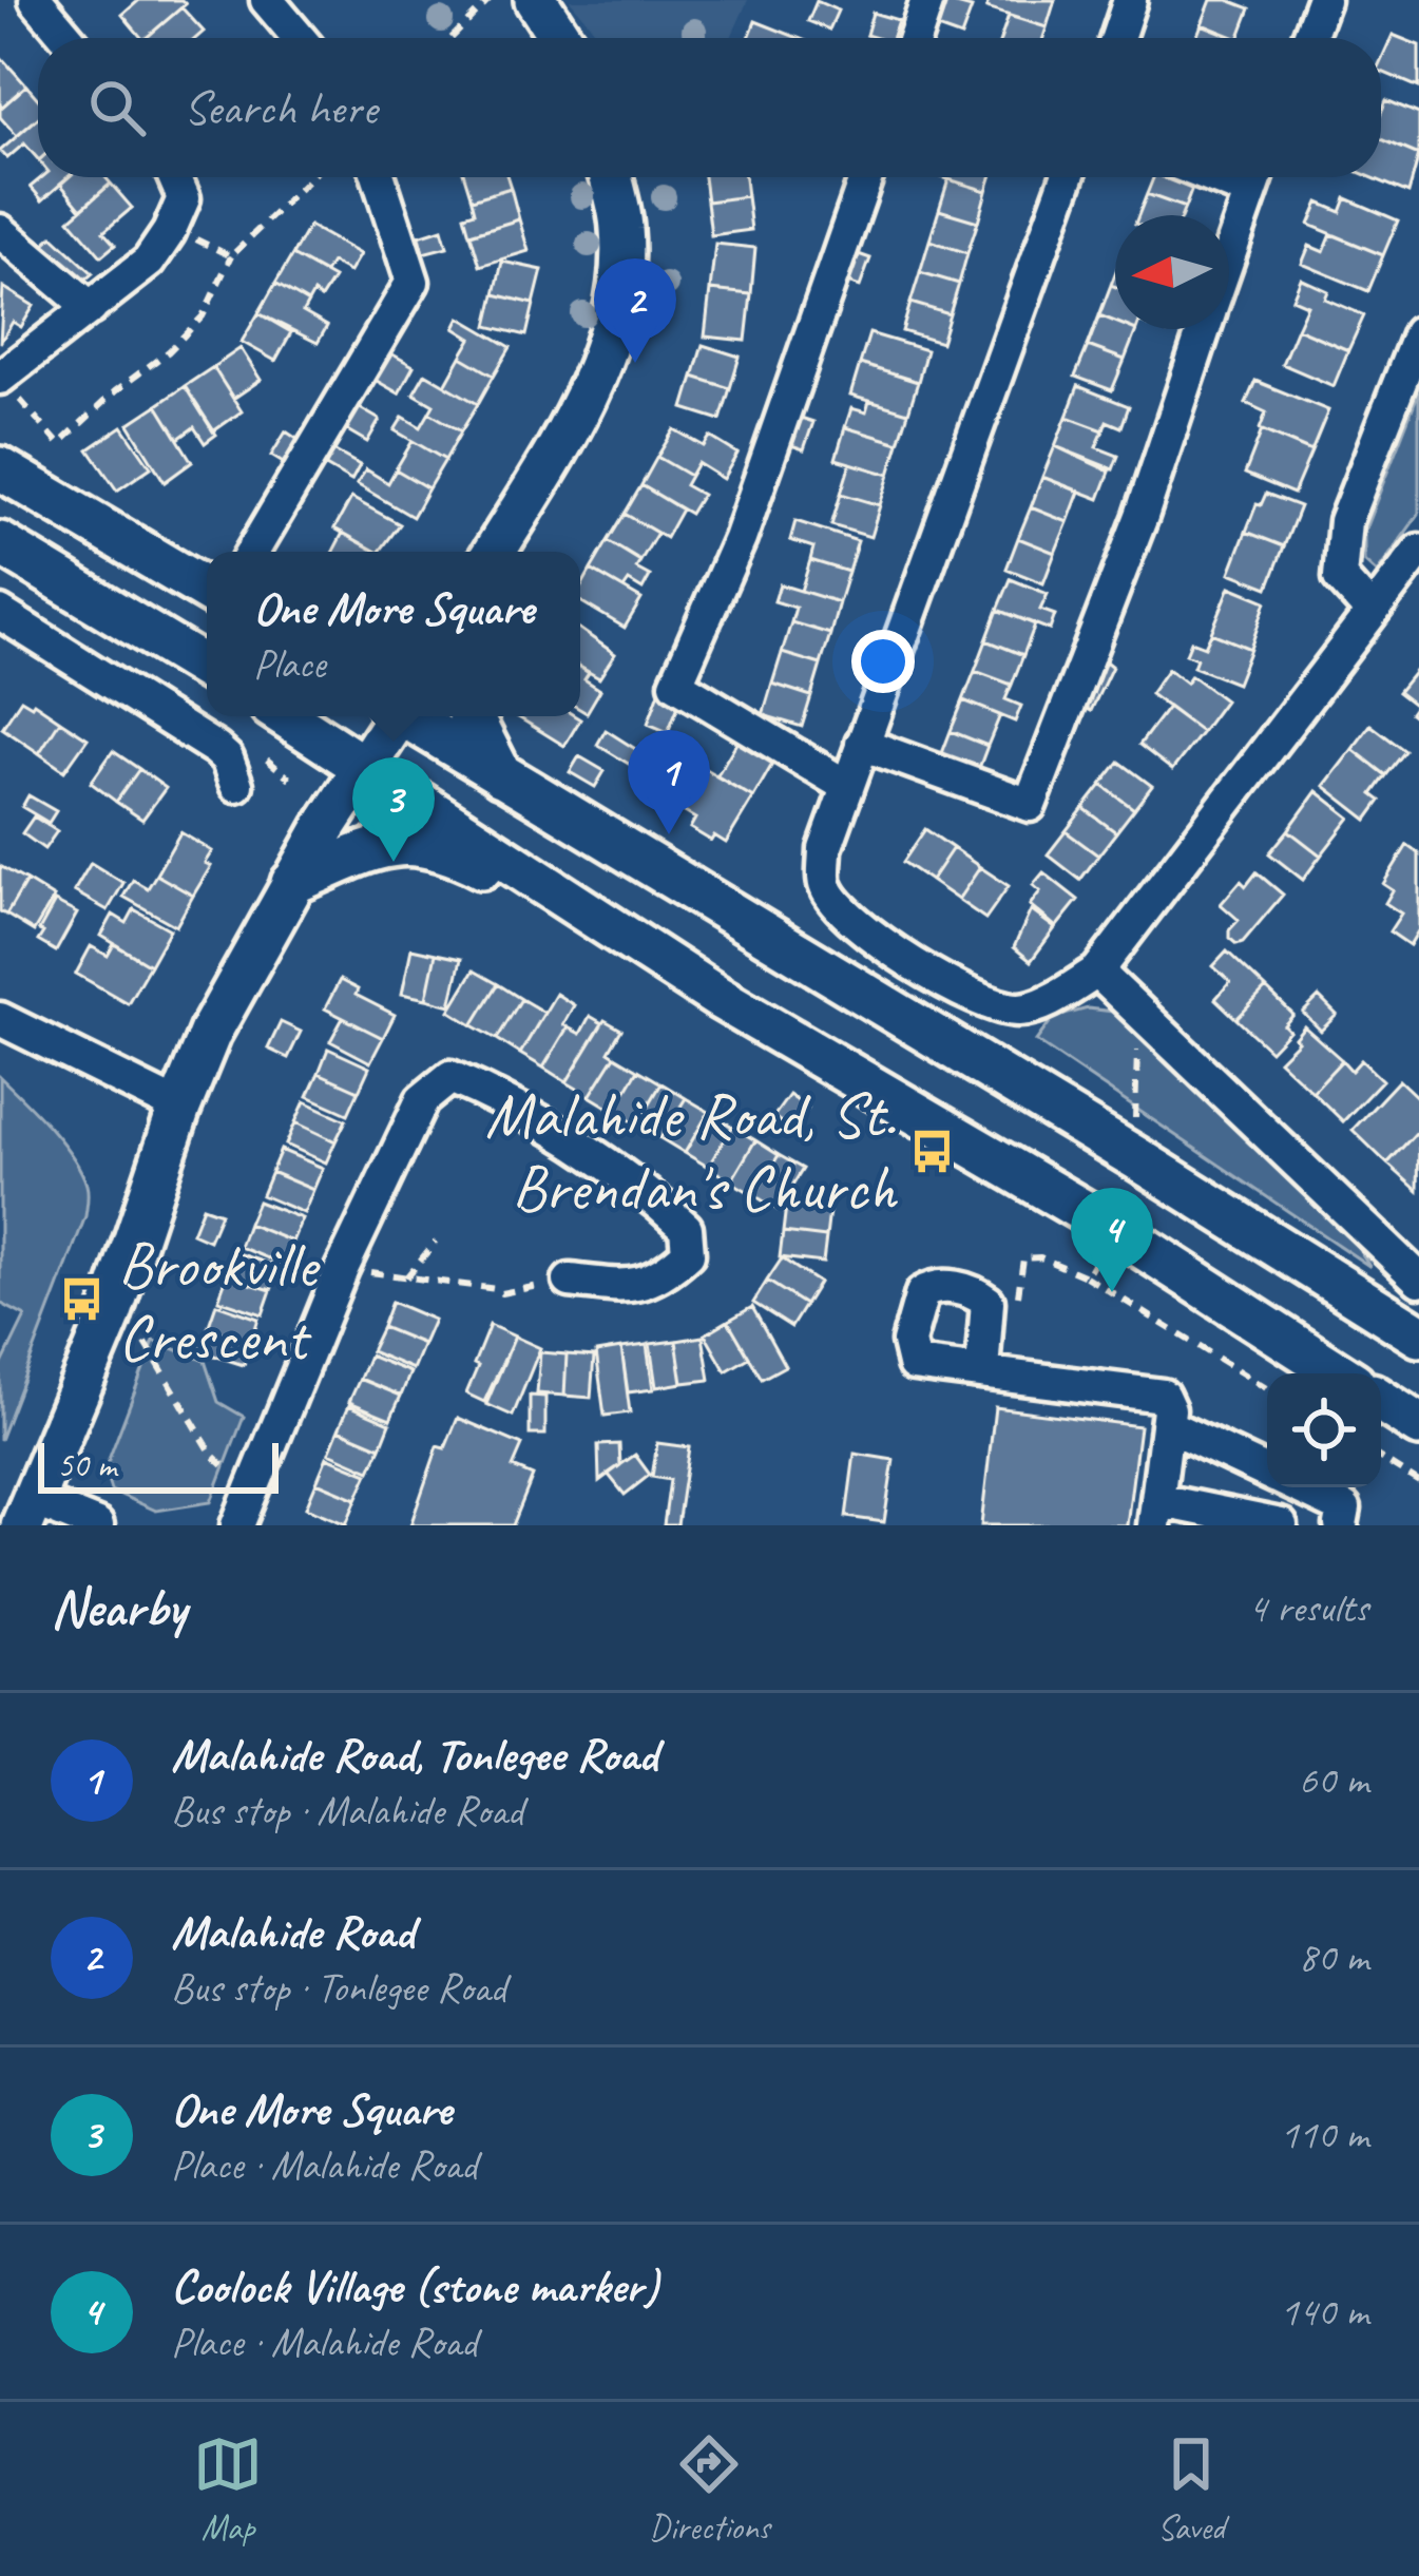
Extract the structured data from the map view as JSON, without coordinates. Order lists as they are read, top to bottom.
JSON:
{
  "places": {
    "bus stop": ["Malahide Road, St. Brendan's Church", "Brookville Crescent"]
  },
  "scale_bar": "50 m",
  "north": "left",
  "page": {
    "search": "Search here",
    "pins": [
      "2",
      "1",
      "3",
      "4"
    ],
    "popup": ["One More Square", "Place"],
    "scale": "50 m",
    "heading": ["Nearby", "4 results"],
    "list": [
      {
        "mark": "1",
        "name": "Malahide Road, Tonlegee Road",
        "note": "Bus stop · Malahide Road",
        "value": "60 m"
      },
      {
        "mark": "2",
        "name": "Malahide Road",
        "note": "Bus stop · Tonlegee Road",
        "value": "80 m"
      },
      {
        "mark": "3",
        "name": "One More Square",
        "note": "Place · Malahide Road",
        "value": "110 m"
      },
      {
        "mark": "4",
        "name": "Coolock Village (stone marker)",
        "note": "Place · Malahide Road",
        "value": "140 m"
      }
    ],
    "nav": ["Map", "Directions", "Saved"]
  }
}
